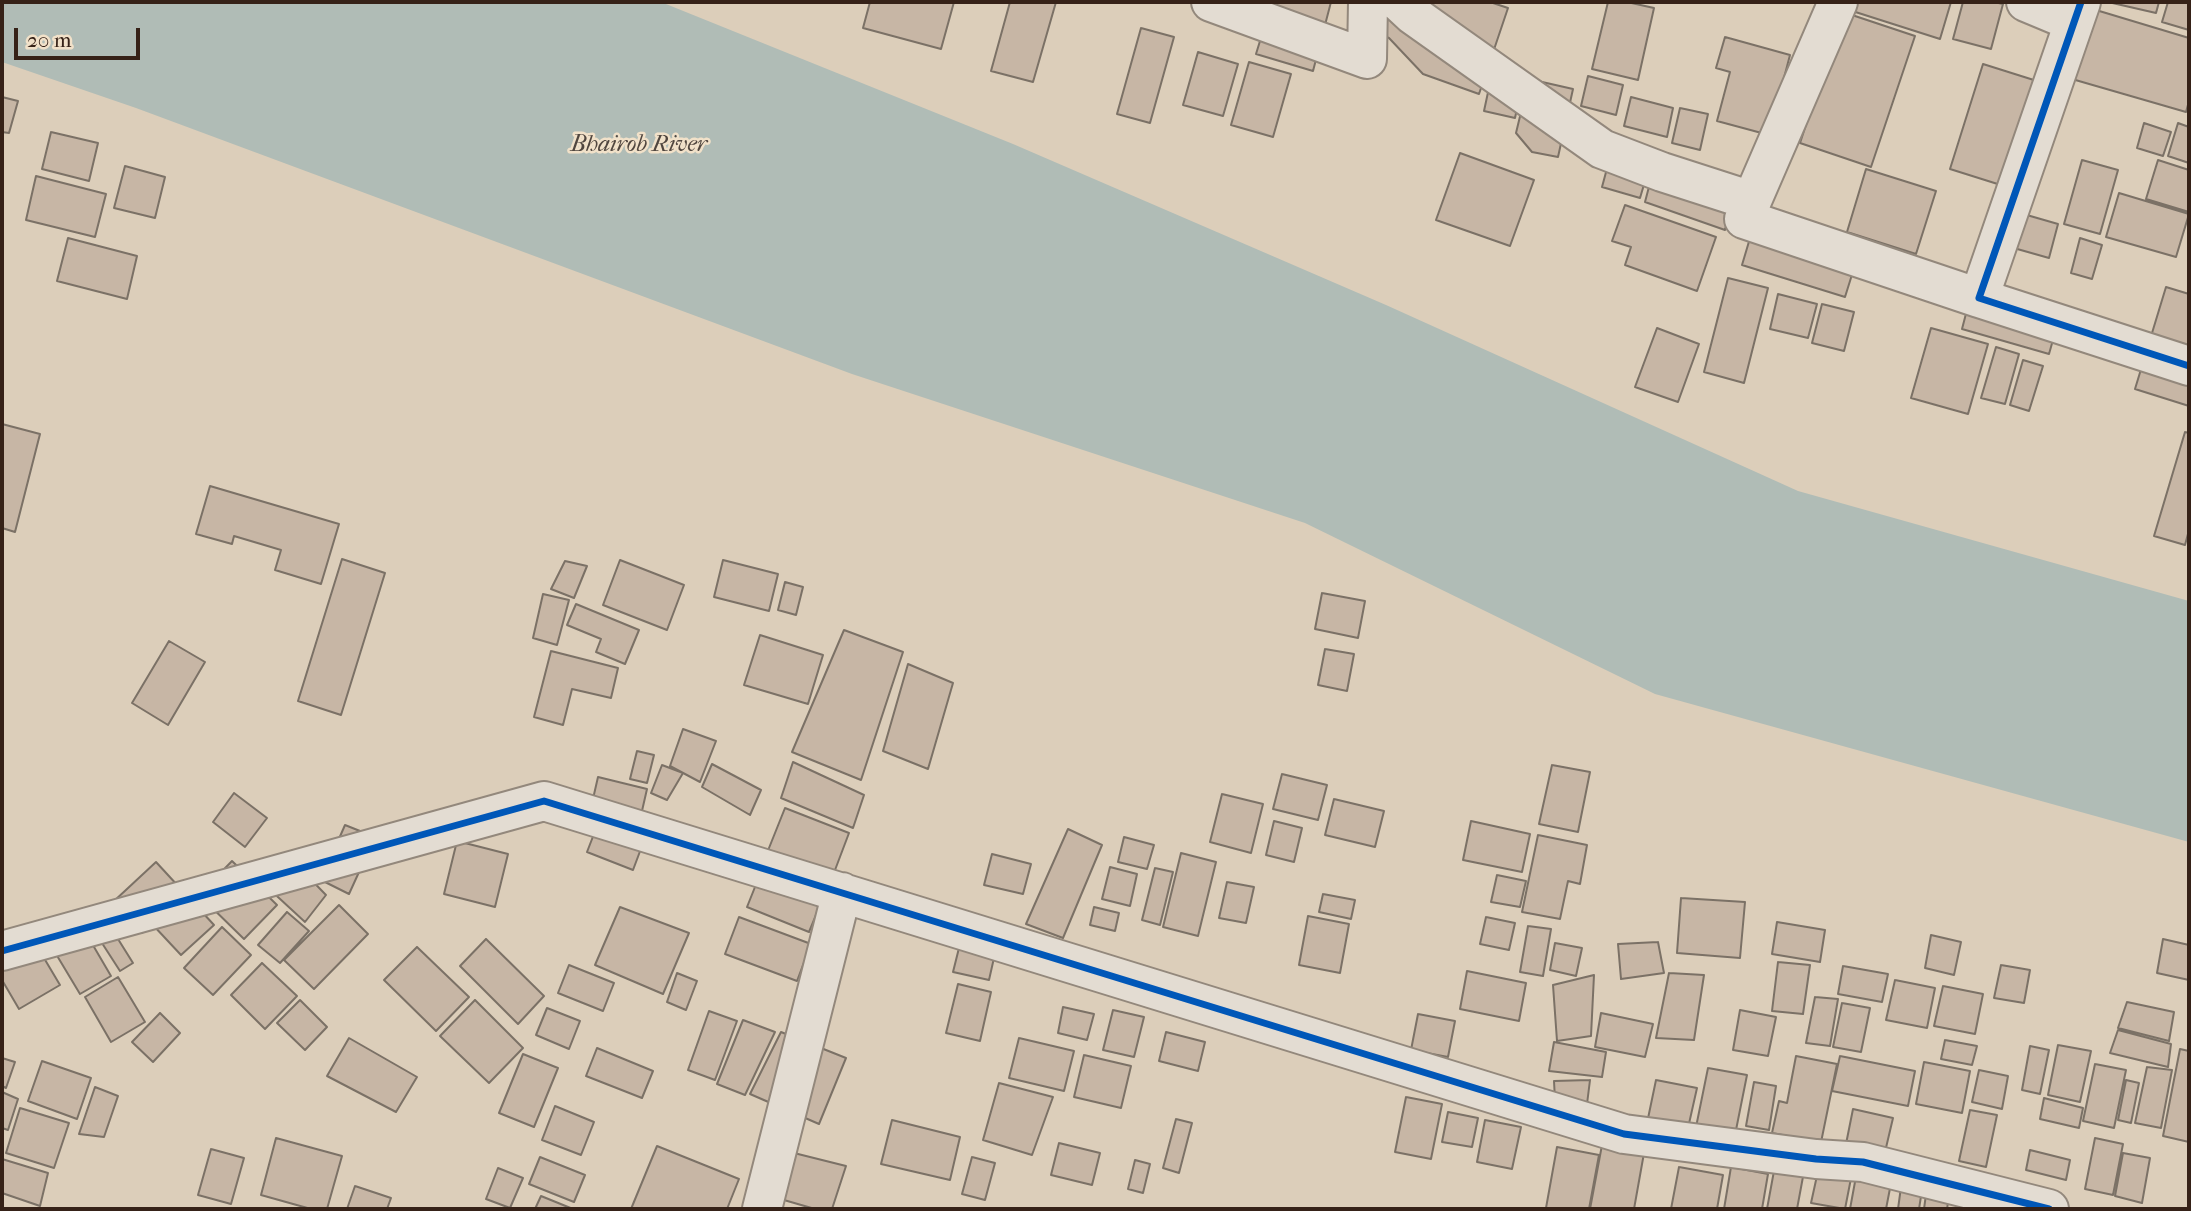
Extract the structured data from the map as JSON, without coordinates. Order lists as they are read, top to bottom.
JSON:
{
  "water": ["Bhairob River"],
  "scale_bar": "20 m"
}
